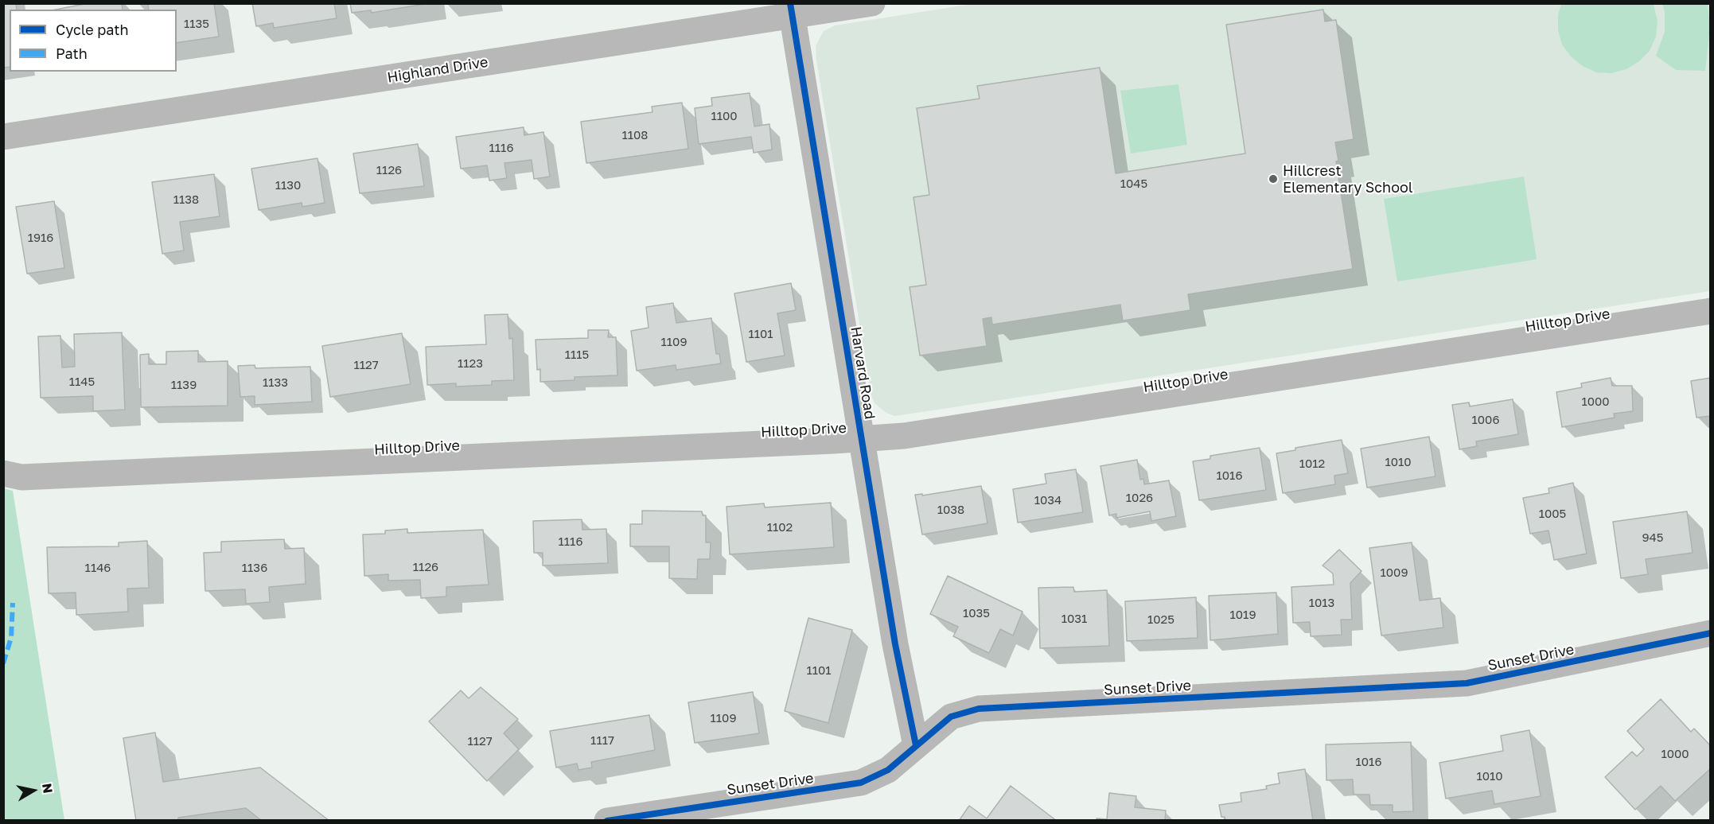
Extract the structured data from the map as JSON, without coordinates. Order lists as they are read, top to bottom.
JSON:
{
  "streets": {
    "street": [
      "Highland Drive",
      "Hilltop Drive",
      "Harvard Road",
      "Sunset Drive"
    ]
  },
  "crossings": [
    ["Highland Drive", "Harvard Road"],
    ["Hilltop Drive", "Harvard Road"],
    ["Harvard Road", "Sunset Drive"]
  ],
  "places": ["Hillcrest Elementary School"],
  "house_numbers": [
    "1135",
    "1100",
    "1108",
    "1116",
    "1126",
    "1045",
    "1130",
    "1138",
    "1916",
    "1101",
    "1109",
    "1115",
    "1123",
    "1127",
    "1145",
    "1133",
    "1139",
    "1000",
    "1006",
    "1010",
    "1012",
    "1016",
    "1026",
    "1034",
    "1038",
    "1005",
    "1102",
    "945",
    "1116",
    "1126",
    "1146",
    "1136",
    "1009",
    "1013",
    "1035",
    "1019",
    "1031",
    "1025",
    "1101",
    "1109",
    "1117",
    "1127",
    "1000",
    "1016",
    "1010"
  ],
  "legend": ["Cycle path", "Path"],
  "north": "right"
}
